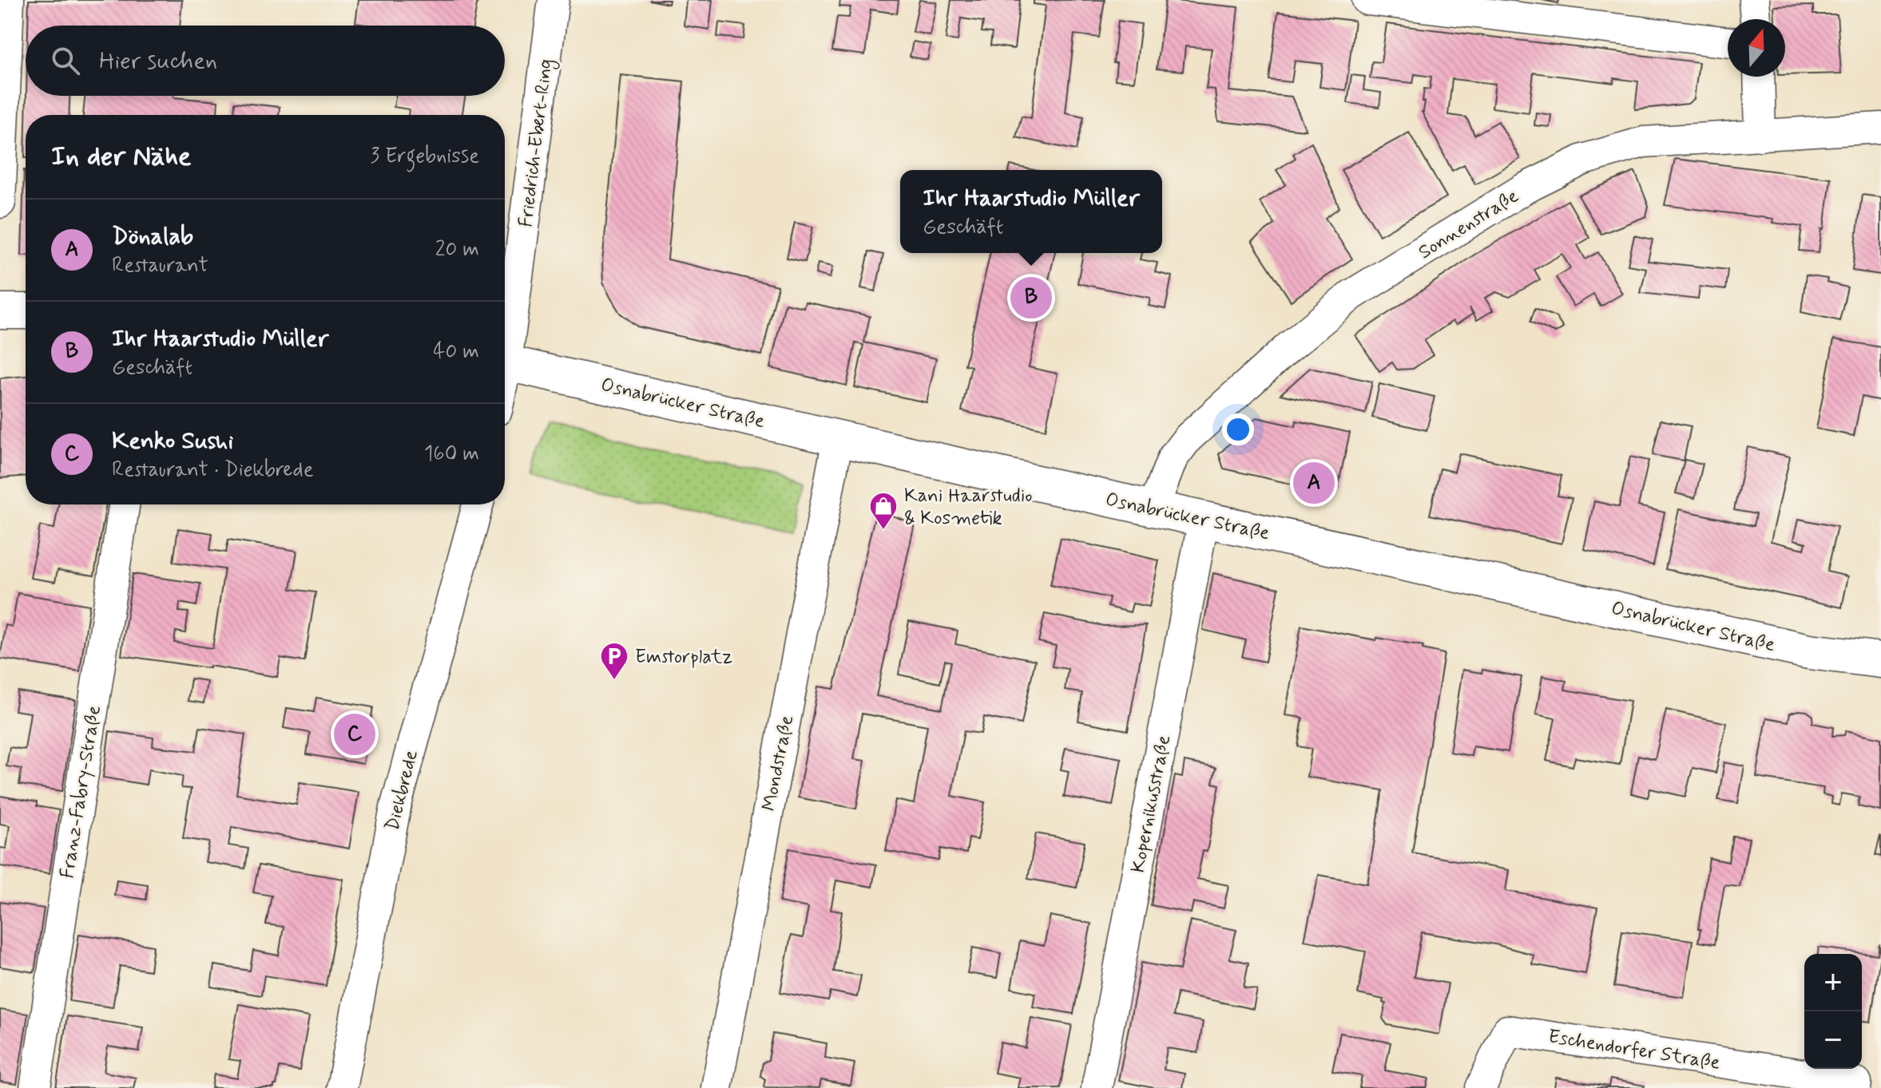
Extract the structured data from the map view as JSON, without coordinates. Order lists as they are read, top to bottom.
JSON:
{
  "streets": {
    "main road": ["Osnabrücker Straße"],
    "street": [
      "Friedrich-Ebert-Ring",
      "Sonnenstraße",
      "Mondstraße",
      "Diekbrede",
      "Franz-Fabry-Straße",
      "Kopernikusstraße",
      "Eschendorfer Straße"
    ]
  },
  "crossings": [
    ["Sonnenstraße", "Osnabrücker Straße"],
    ["Osnabrücker Straße", "Mondstraße"],
    ["Osnabrücker Straße", "Kopernikusstraße"]
  ],
  "places": {
    "shop": ["Kani Haarstudio & Kosmetik"],
    "parking": ["Emstorplatz"]
  },
  "north": "top",
  "page": {
    "search": "Hier suchen",
    "heading": ["In der Nähe", "3 Ergebnisse"],
    "popup": ["Ihr Haarstudio Müller", "Geschäft"],
    "list": [
      {
        "mark": "A",
        "name": "Dönalab",
        "note": "Restaurant",
        "value": "20 m"
      },
      {
        "mark": "B",
        "name": "Ihr Haarstudio Müller",
        "note": "Geschäft",
        "value": "40 m"
      },
      {
        "mark": "C",
        "name": "Kenko Sushi",
        "note": "Restaurant · Diekbrede",
        "value": "160 m"
      }
    ],
    "pins": ["B", "A", "C"],
    "map_buttons": ["+", "−"]
  }
}
